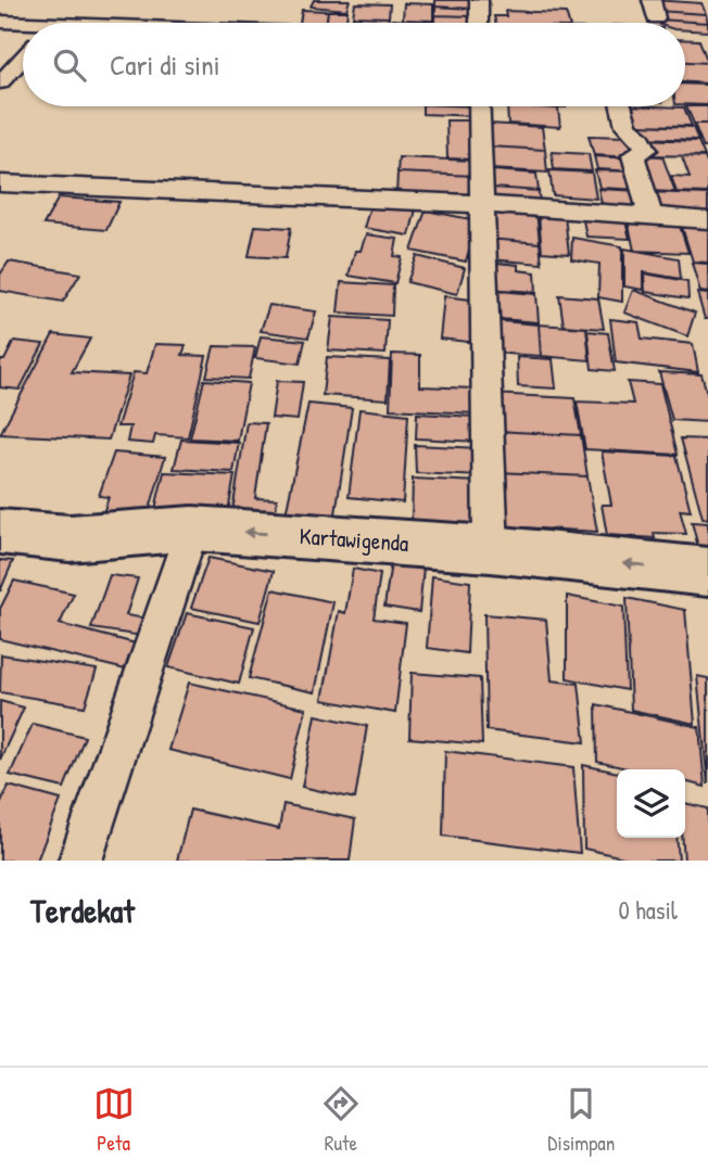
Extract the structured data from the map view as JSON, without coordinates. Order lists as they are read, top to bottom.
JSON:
{
  "streets": {
    "street": ["Kartawigenda"]
  },
  "page": {
    "search": "Cari di sini",
    "heading": ["Terdekat", "0 hasil"],
    "nav": ["Peta", "Rute", "Disimpan"]
  }
}
